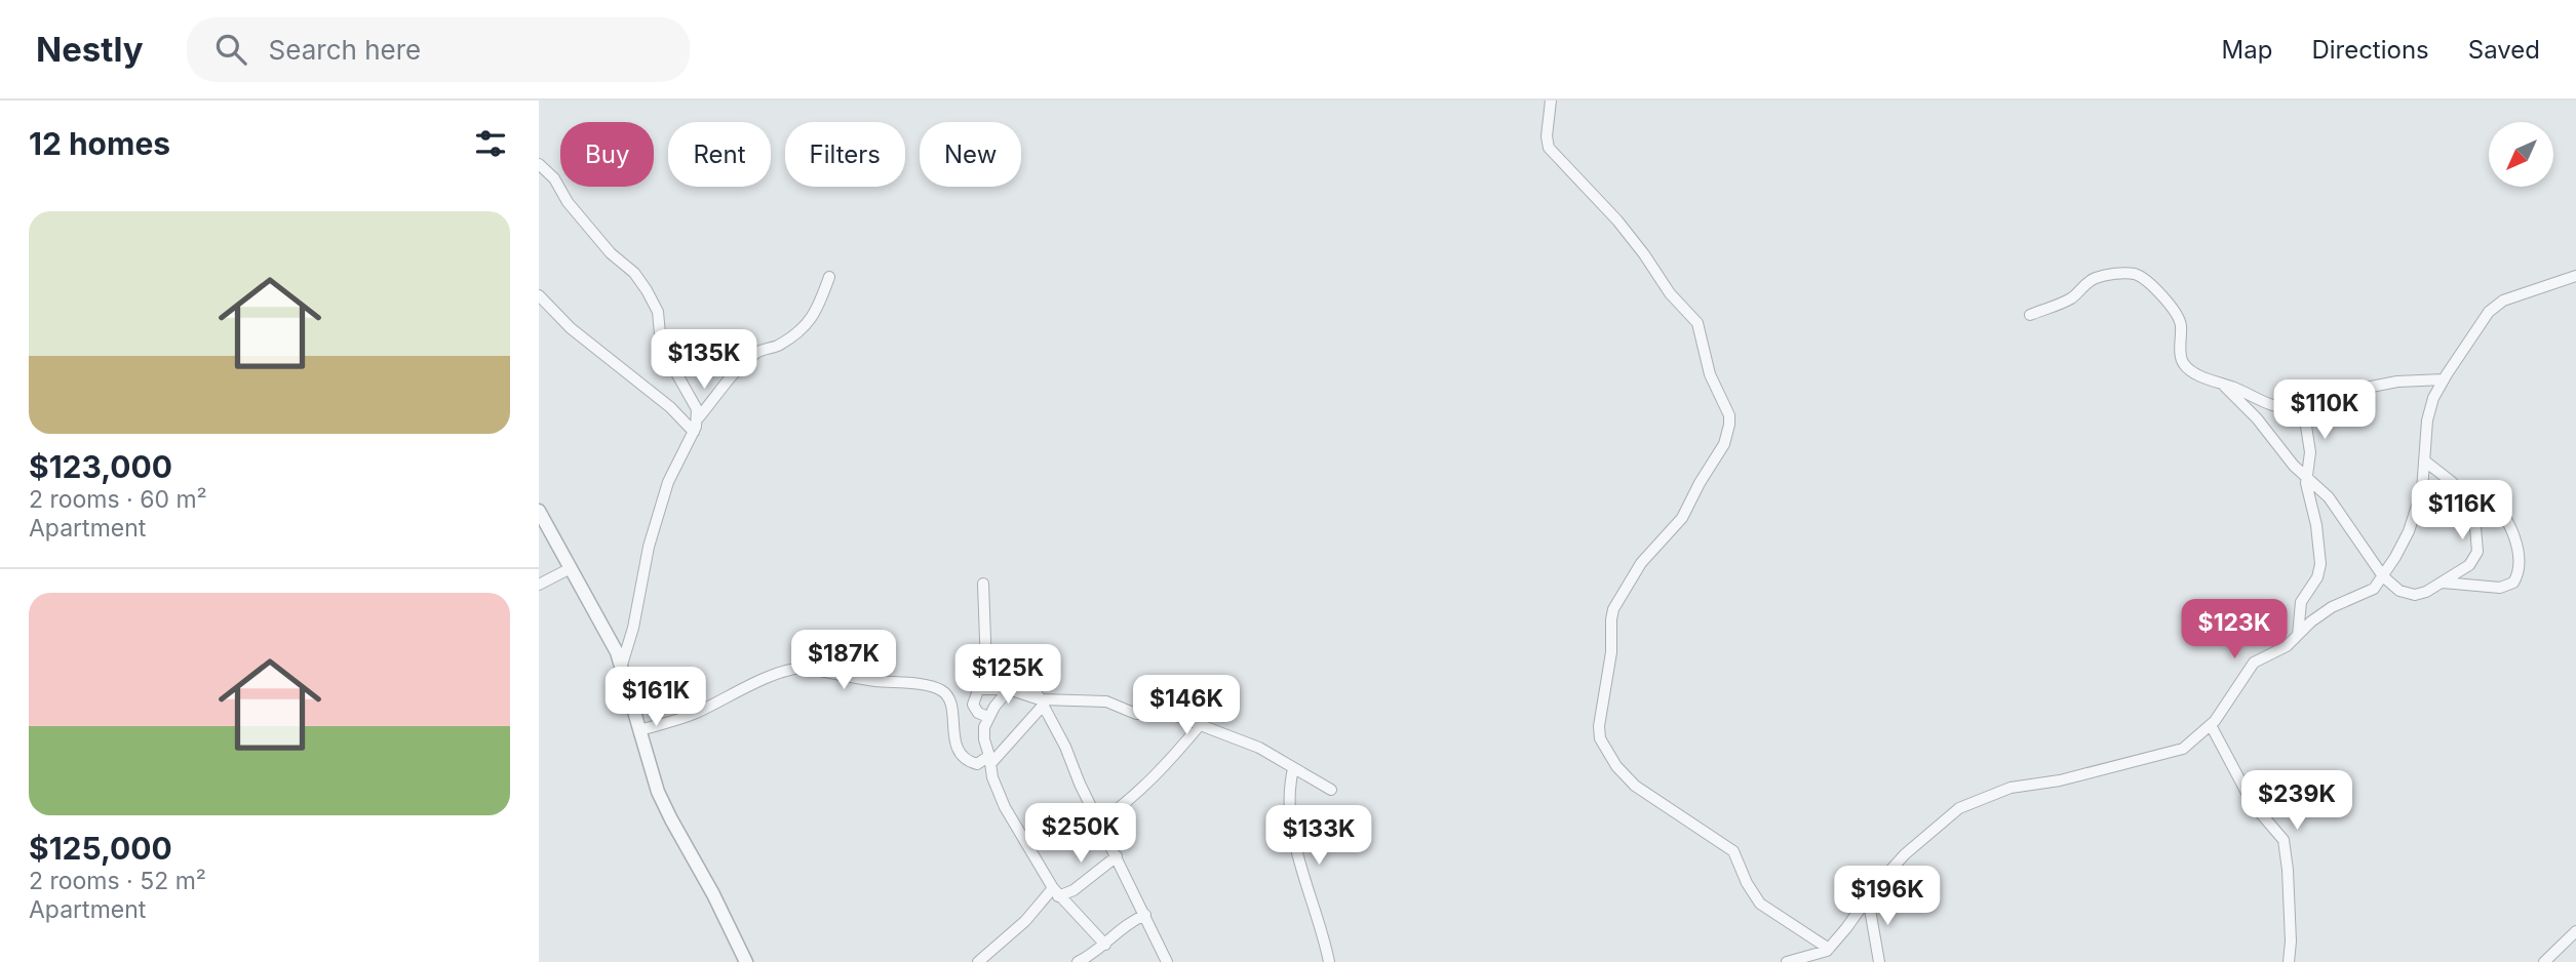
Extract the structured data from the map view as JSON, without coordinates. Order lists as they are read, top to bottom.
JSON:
{
  "north": "bottom left",
  "page": {
    "header": "Nestly",
    "search": "Search here",
    "nav": ["Map", "Directions", "Saved"],
    "heading": "12 homes",
    "chip": [
      "Buy",
      "Rent",
      "Filters",
      "New"
    ],
    "list": [
      {
        "name": "$123,000",
        "note": "2 rooms · 60 m² · Apartment"
      },
      {
        "name": "$125,000",
        "note": "2 rooms · 52 m² · Apartment"
      }
    ],
    "price": [
      "$135K",
      "$110K",
      "$116K",
      "$123K",
      "$187K",
      "$125K",
      "$161K",
      "$146K",
      "$239K",
      "$250K",
      "$133K",
      "$196K"
    ]
  }
}
